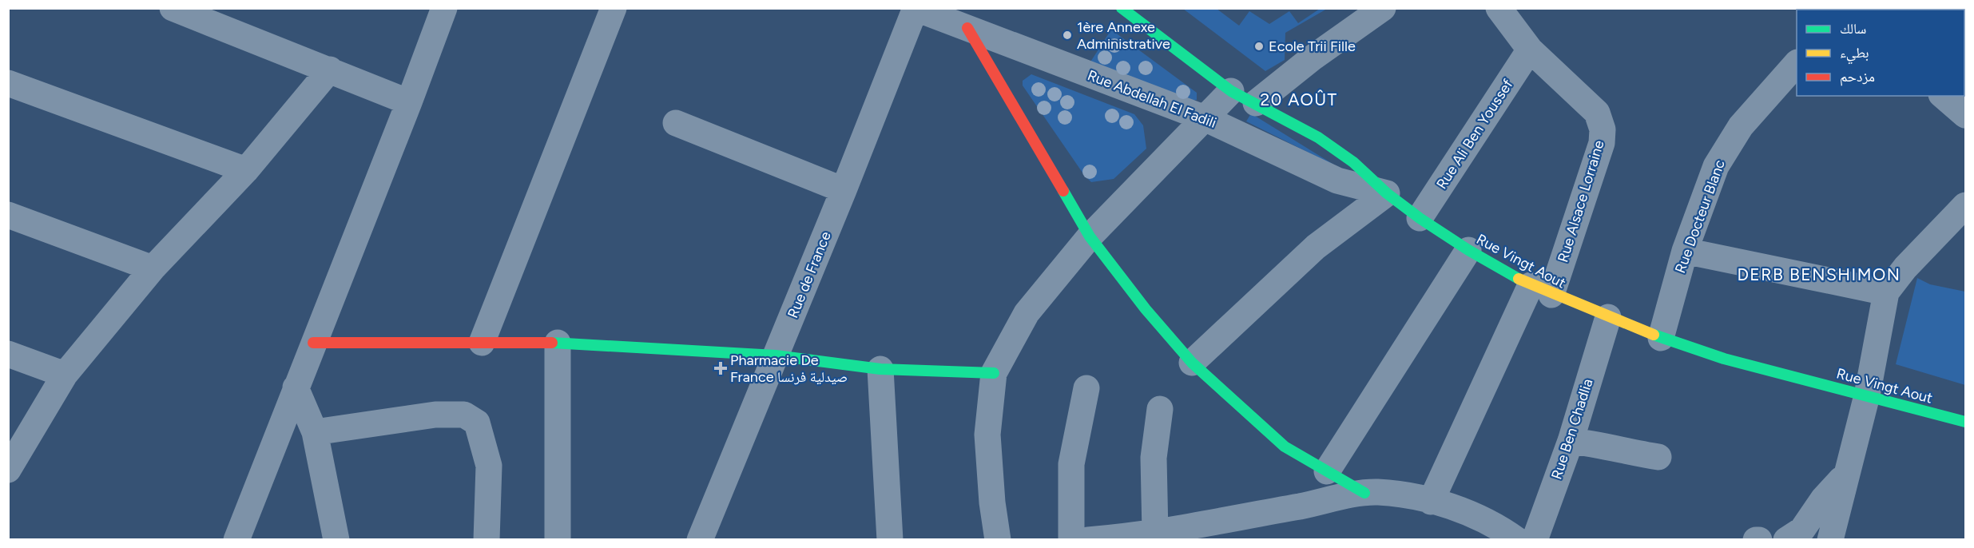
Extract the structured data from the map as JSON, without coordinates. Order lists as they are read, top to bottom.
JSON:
{
  "streets": {
    "street": [
      "Rue Abdellah El Fadili",
      "Rue Ali Ben Youssef",
      "Rue Alsace Lorraine",
      "Rue Docteur Blanc",
      "Rue Vingt Aout",
      "Rue de France",
      "Rue Ben Chadlia"
    ]
  },
  "crossings": [
    ["Rue Abdellah El Fadili", "Rue Vingt Aout"],
    ["Rue Abdellah El Fadili", "Rue de France"],
    ["Rue Ali Ben Youssef", "Rue Alsace Lorraine"],
    ["Rue Ali Ben Youssef", "Rue Vingt Aout"],
    ["Rue Alsace Lorraine", "Rue Vingt Aout"],
    ["Rue Docteur Blanc", "Rue Vingt Aout"],
    ["Rue Vingt Aout", "Rue Ben Chadlia"]
  ],
  "districts": ["20 AOÛT", "DERB BENSHIMON"],
  "places": {
    "other": ["1ère Annexe Administrative", "Ecole Trii Fille"],
    "health": ["Pharmacie De France صيدلية فرنسا"]
  },
  "legend": ["سالك", "بطيء", "مزدحم"]
}
